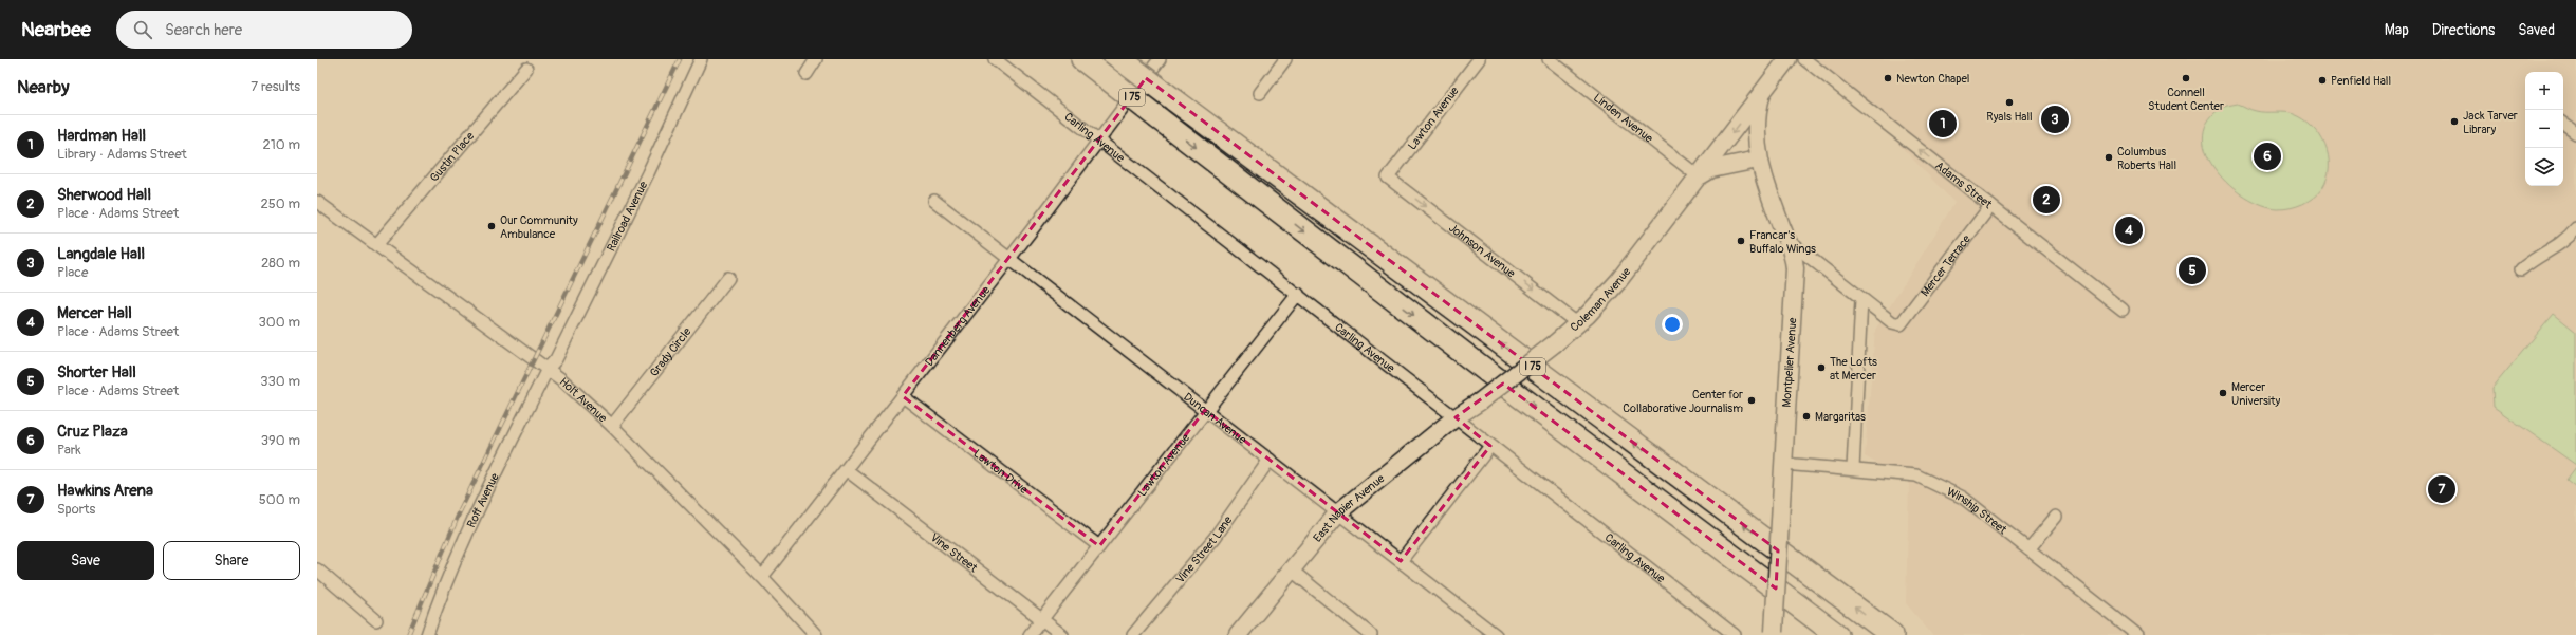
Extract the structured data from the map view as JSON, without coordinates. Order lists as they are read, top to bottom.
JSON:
{
  "streets": {
    "highway": ["I 75"],
    "street": [
      "Lawton Avenue",
      "Linden Avenue",
      "Carling Avenue",
      "Gustin Place",
      "Adams Street",
      "Railroad Avenue",
      "Johnson Avenue",
      "Mercer Terrace",
      "Coleman Avenue",
      "Dannenberg Avenue",
      "Grady Circle",
      "Montpelier Avenue",
      "Holt Avenue",
      "Duncan Avenue",
      "Lawton Drive",
      "Roff Avenue",
      "East Napier Avenue",
      "Winship Street",
      "Vine Street Lane",
      "Vine Street"
    ]
  },
  "crossings": [
    ["Lawton Avenue", "Carling Avenue"],
    ["Lawton Avenue", "Johnson Avenue"],
    ["Lawton Avenue", "Duncan Avenue"],
    ["Lawton Avenue", "Lawton Drive"],
    ["Lawton Avenue", "Vine Street"],
    ["Linden Avenue", "Coleman Avenue"],
    ["Carling Avenue", "Dannenberg Avenue"],
    ["Carling Avenue", "East Napier Avenue"],
    ["Gustin Place", "Holt Avenue"],
    ["Adams Street", "Mercer Terrace"],
    ["Railroad Avenue", "Holt Avenue"],
    ["Railroad Avenue", "Roff Avenue"],
    ["Johnson Avenue", "Coleman Avenue"],
    ["Coleman Avenue", "Montpelier Avenue"],
    ["Coleman Avenue", "East Napier Avenue"],
    ["Dannenberg Avenue", "Holt Avenue"],
    ["Dannenberg Avenue", "Duncan Avenue"],
    ["Dannenberg Avenue", "Lawton Drive"],
    ["Dannenberg Avenue", "Vine Street"],
    ["Grady Circle", "Holt Avenue"],
    ["Montpelier Avenue", "Winship Street"],
    ["Holt Avenue", "Roff Avenue"],
    ["Duncan Avenue", "East Napier Avenue"],
    ["Duncan Avenue", "Vine Street Lane"]
  ],
  "one_way": ["Adams Street", "Johnson Avenue"],
  "places": [
    "Newton Chapel",
    "Connell Student Center",
    "Penfield Hall",
    "Ryals Hall",
    "Jack Tarver Library",
    "Columbus Roberts Hall",
    "Our Community Ambulance",
    "Francar's Buffalo Wings",
    "The Lofts at Mercer",
    "Mercer University",
    "Center for Collaborative Journalism",
    "Margaritas"
  ],
  "page": {
    "header": "Nearbee",
    "search": "Search here",
    "nav": ["Map", "Directions", "Saved"],
    "heading": ["Nearby", "7 results"],
    "map_buttons": ["+", "−"],
    "pins": [
      "3",
      "1",
      "6",
      "2",
      "4",
      "5",
      "7"
    ],
    "list": [
      {
        "mark": "1",
        "name": "Hardman Hall",
        "note": "Library · Adams Street",
        "value": "210 m"
      },
      {
        "mark": "2",
        "name": "Sherwood Hall",
        "note": "Place · Adams Street",
        "value": "250 m"
      },
      {
        "mark": "3",
        "name": "Langdale Hall",
        "note": "Place",
        "value": "280 m"
      },
      {
        "mark": "4",
        "name": "Mercer Hall",
        "note": "Place · Adams Street",
        "value": "300 m"
      },
      {
        "mark": "5",
        "name": "Shorter Hall",
        "note": "Place · Adams Street",
        "value": "330 m"
      },
      {
        "mark": "6",
        "name": "Cruz Plaza",
        "note": "Park",
        "value": "390 m"
      },
      {
        "mark": "7",
        "name": "Hawkins Arena",
        "note": "Sports",
        "value": "500 m"
      }
    ],
    "buttons": ["Save", "Share"]
  }
}
